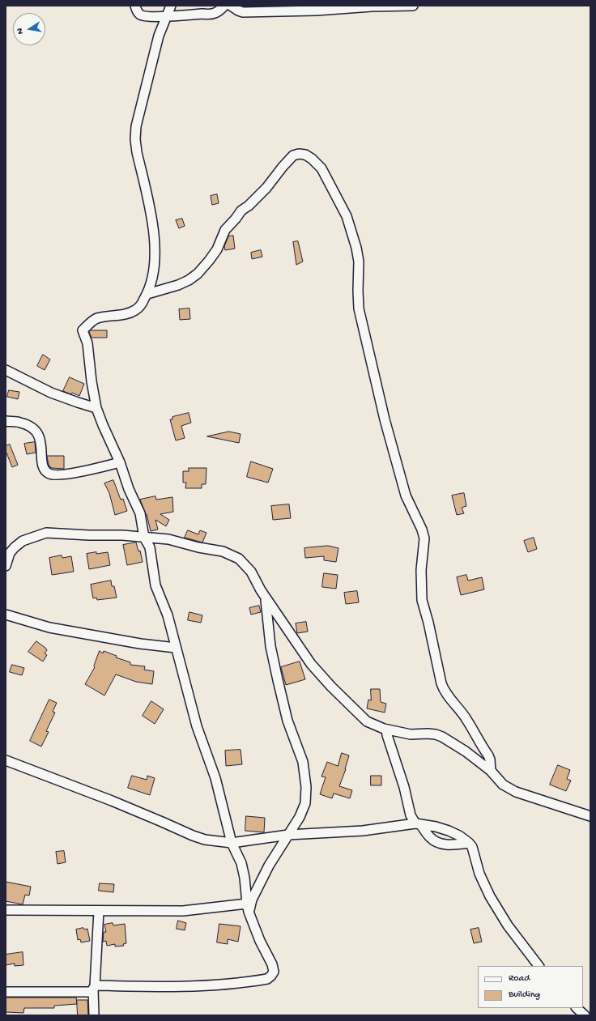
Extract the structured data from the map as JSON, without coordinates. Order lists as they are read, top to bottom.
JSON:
{
  "legend": ["Road", "Building"],
  "north": "left"
}
